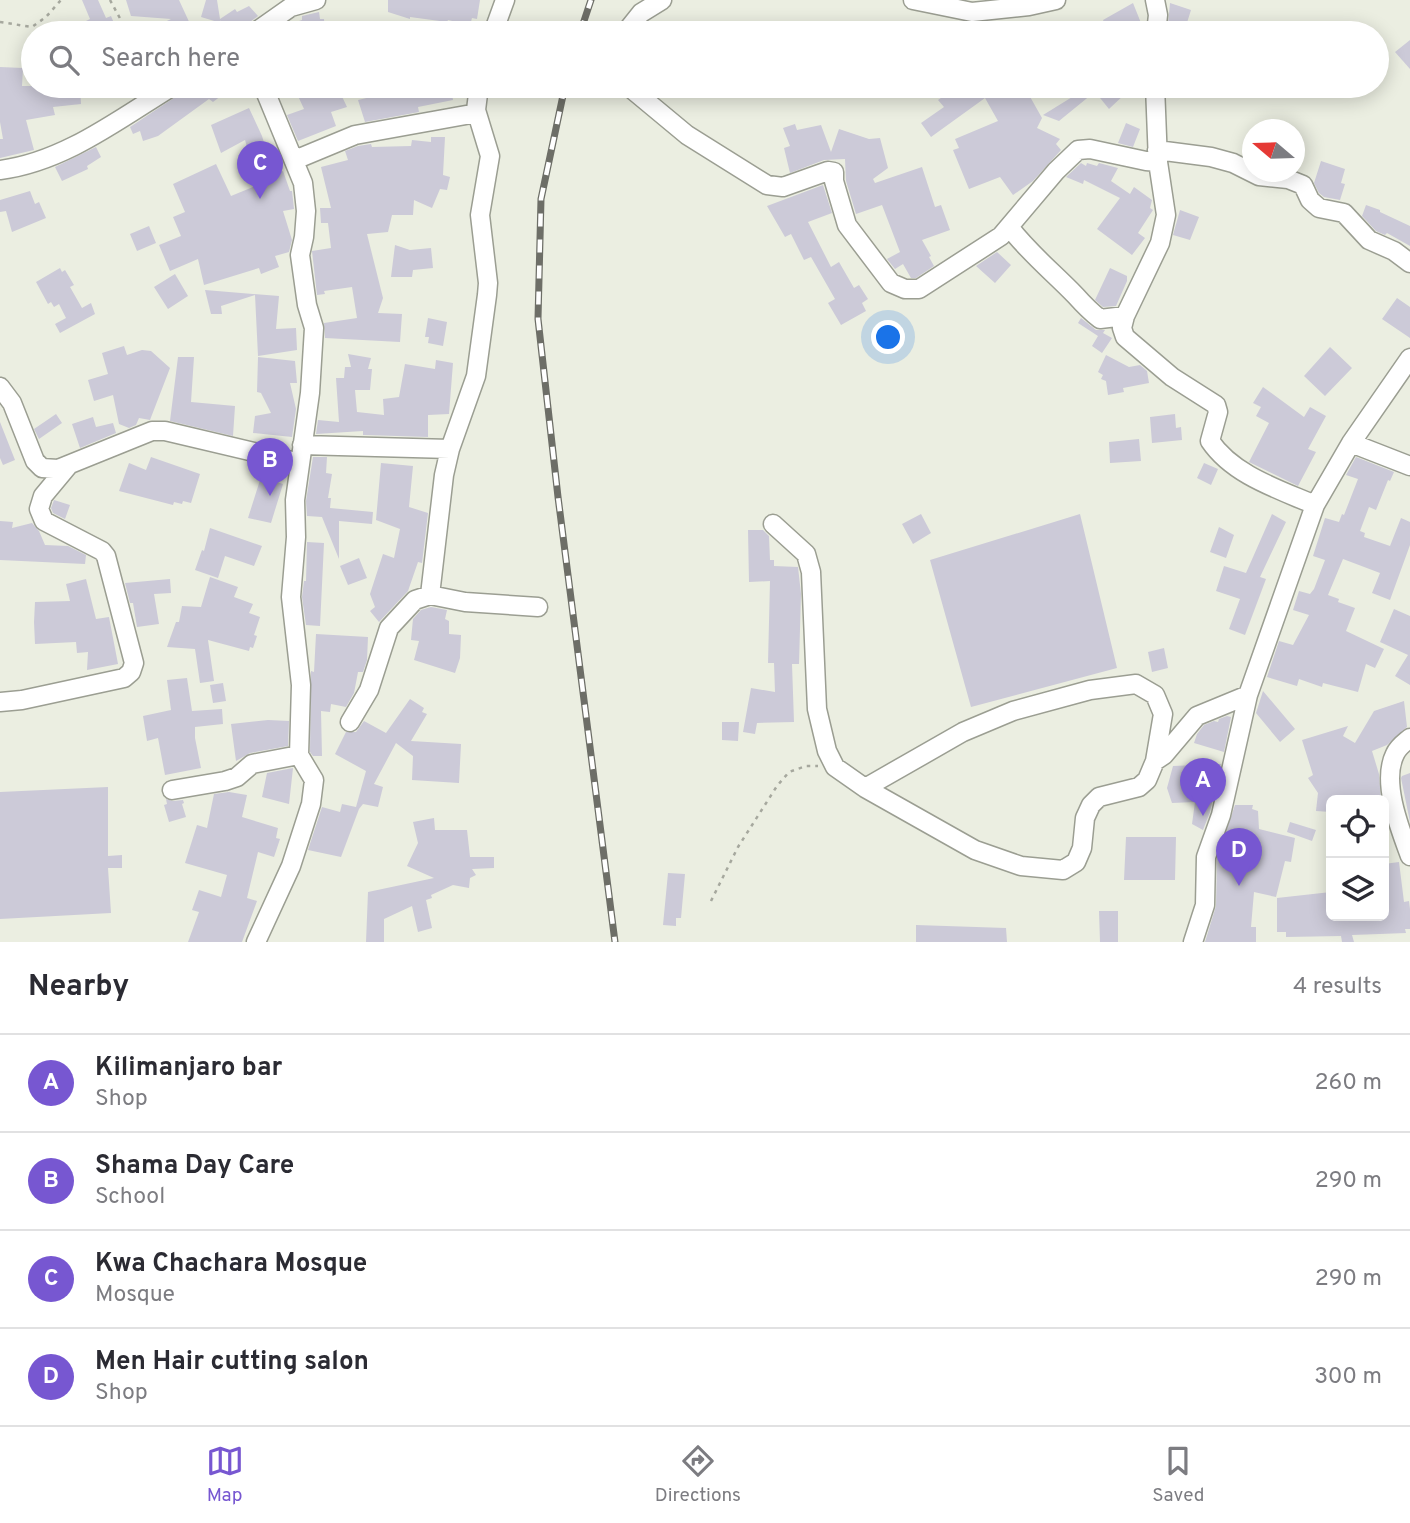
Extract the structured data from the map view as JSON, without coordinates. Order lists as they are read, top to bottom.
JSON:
{
  "north": "left",
  "page": {
    "search": "Search here",
    "pins": [
      "C",
      "B",
      "A",
      "D"
    ],
    "heading": ["Nearby", "4 results"],
    "list": [
      {
        "mark": "A",
        "name": "Kilimanjaro bar",
        "note": "Shop",
        "value": "260 m"
      },
      {
        "mark": "B",
        "name": "Shama Day Care",
        "note": "School",
        "value": "290 m"
      },
      {
        "mark": "C",
        "name": "Kwa Chachara Mosque",
        "note": "Mosque",
        "value": "290 m"
      },
      {
        "mark": "D",
        "name": "Men Hair cutting salon",
        "note": "Shop",
        "value": "300 m"
      }
    ],
    "nav": ["Map", "Directions", "Saved"]
  }
}
